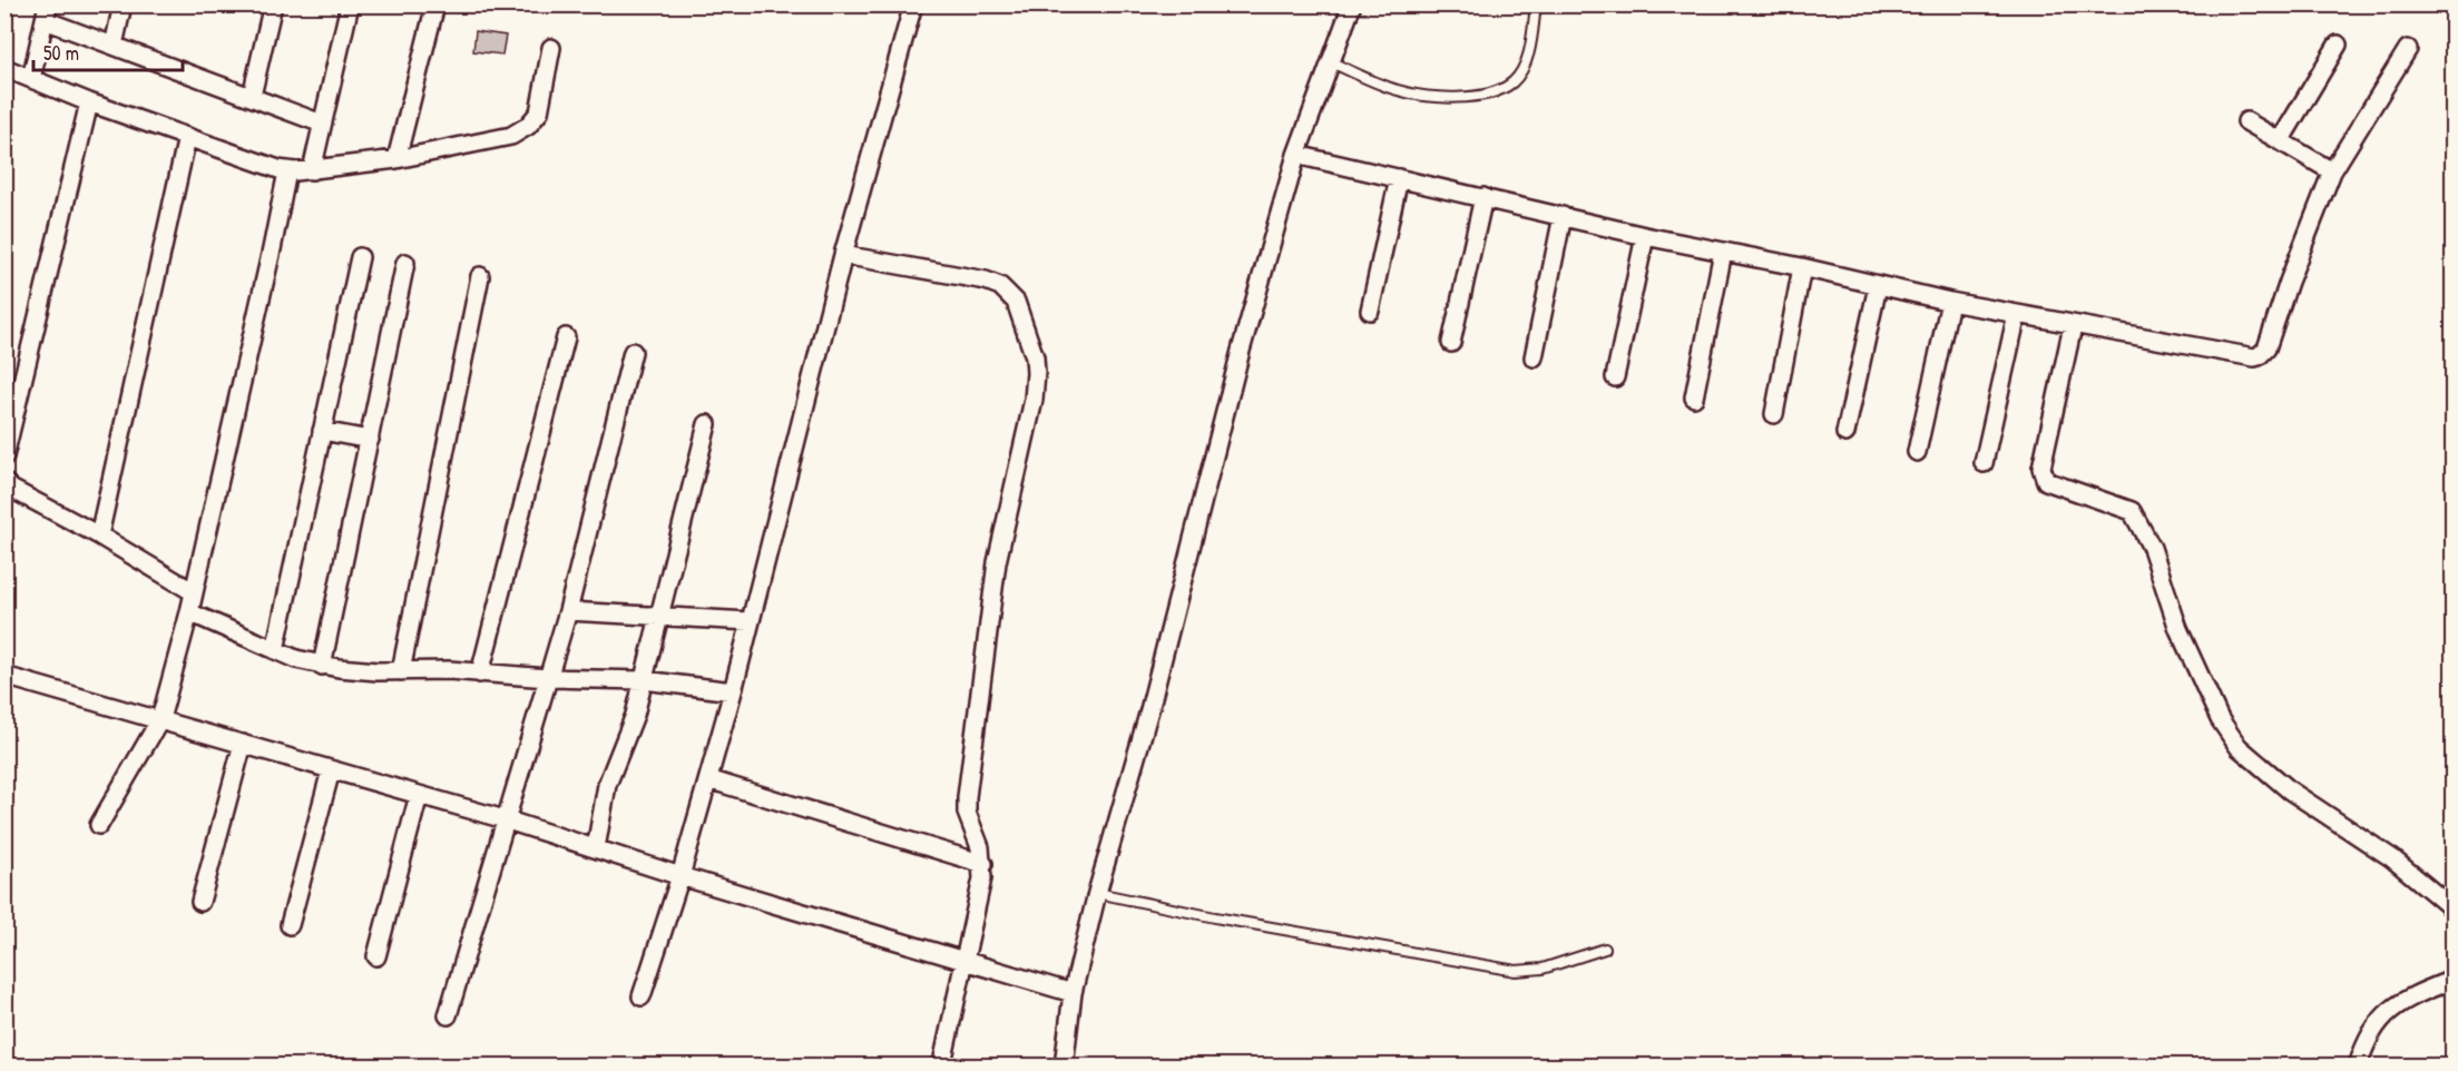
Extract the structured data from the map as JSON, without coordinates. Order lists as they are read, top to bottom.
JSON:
{
  "scale_bar": "50 m"
}
